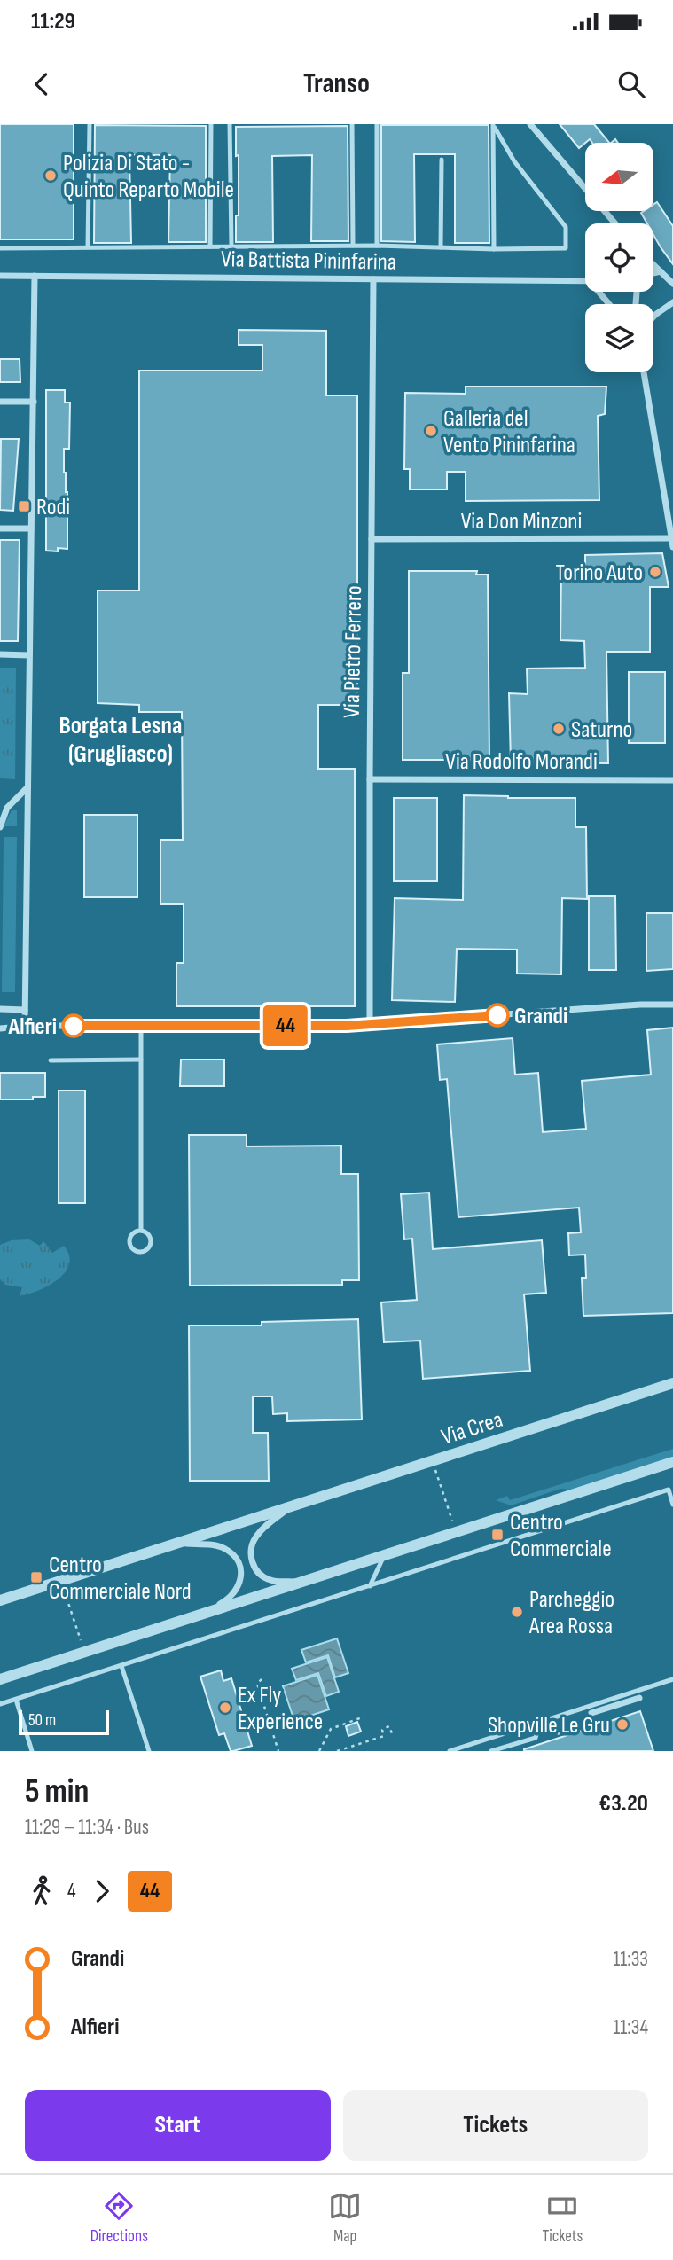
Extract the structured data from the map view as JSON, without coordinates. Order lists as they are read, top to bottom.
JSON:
{
  "streets": {
    "street": [
      "Via Battista Pininfarina",
      "Via Don Minzoni",
      "Via Pietro Ferrero",
      "Via Rodolfo Morandi",
      "Via Crea"
    ]
  },
  "crossings": [
    ["Via Battista Pininfarina", "Via Pietro Ferrero"],
    ["Via Don Minzoni", "Via Pietro Ferrero"],
    ["Via Pietro Ferrero", "Via Rodolfo Morandi"]
  ],
  "districts": ["Borgata Lesna (Grugliasco)"],
  "places": {
    "other": [
      "Polizia Di Stato - Quinto Reparto Mobile",
      "Galleria del Vento Pininfarina",
      "Torino Auto",
      "Saturno",
      "Grandi",
      "Alfieri",
      "Parcheggio Area Rossa",
      "Ex Fly Experience",
      "Shopville Le Gru"
    ],
    "transit": ["Rodi", "Centro Commerciale", "Centro Commerciale Nord"]
  },
  "lines": ["bus line 44"],
  "scale_bar": "50 m",
  "north": "left",
  "page": {
    "status": "11:29",
    "header": "Transo",
    "on_map": "44",
    "scale": "50 m",
    "heading": ["5 min", "11:29 – 11:34 · Bus", "€3.20"],
    "legs": ["4", "44"],
    "list": [
      {
        "name": "Grandi",
        "value": "11:33"
      },
      {
        "name": "Alfieri",
        "value": "11:34"
      }
    ],
    "buttons": ["Start", "Tickets"],
    "tabs": ["Directions", "Map", "Tickets"]
  }
}
